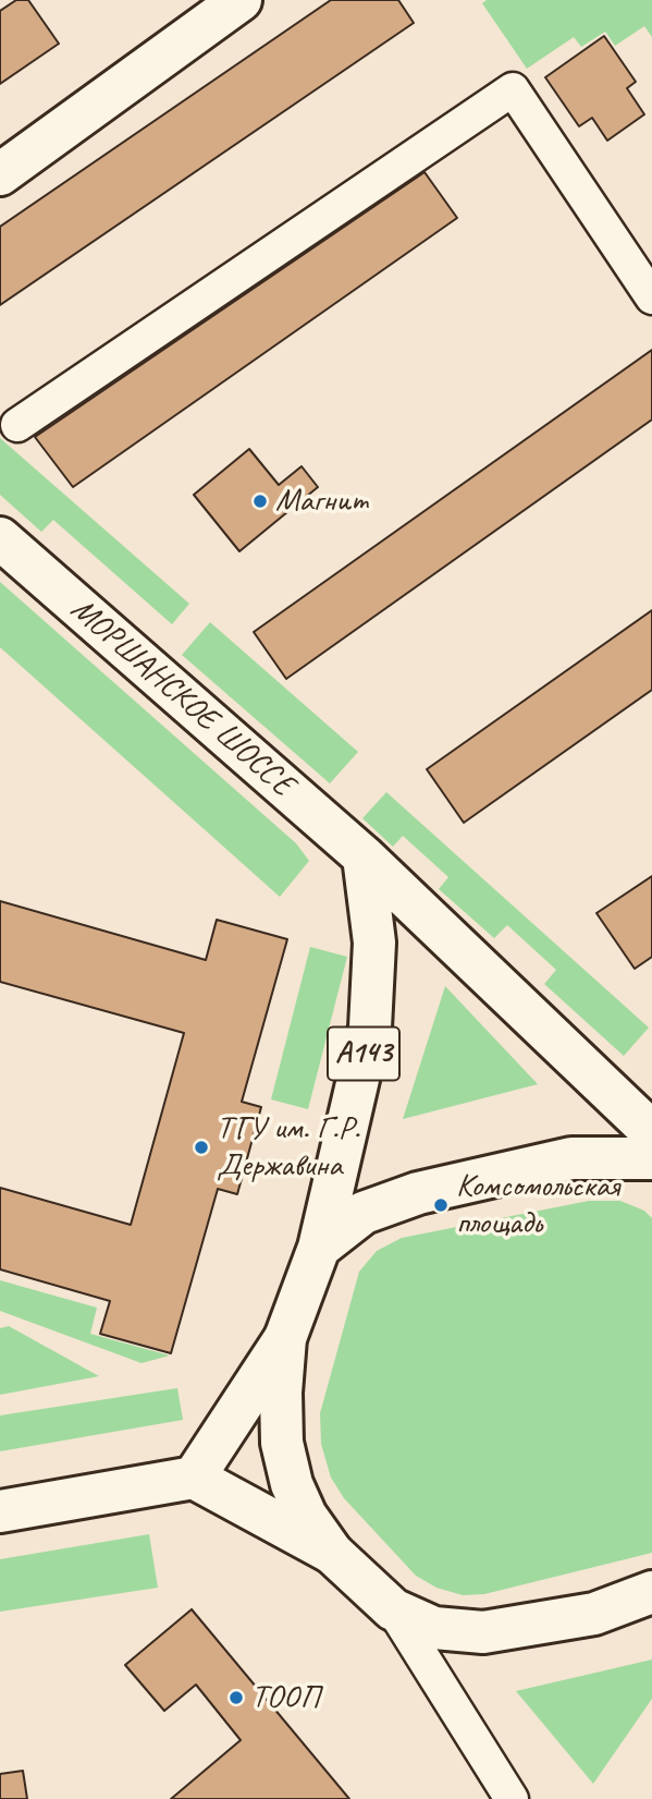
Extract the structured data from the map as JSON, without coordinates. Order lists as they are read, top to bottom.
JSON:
{
  "streets": {
    "main road": ["МОРШАНСКОЕ ШОССЕ", "А143"]
  },
  "crossings": [
    ["МОРШАНСКОЕ ШОССЕ", "А143"]
  ],
  "places": [
    "Магнит",
    "ТГУ им. Г.Р. Державина",
    "Комсомольская площадь",
    "ТООП"
  ]
}
